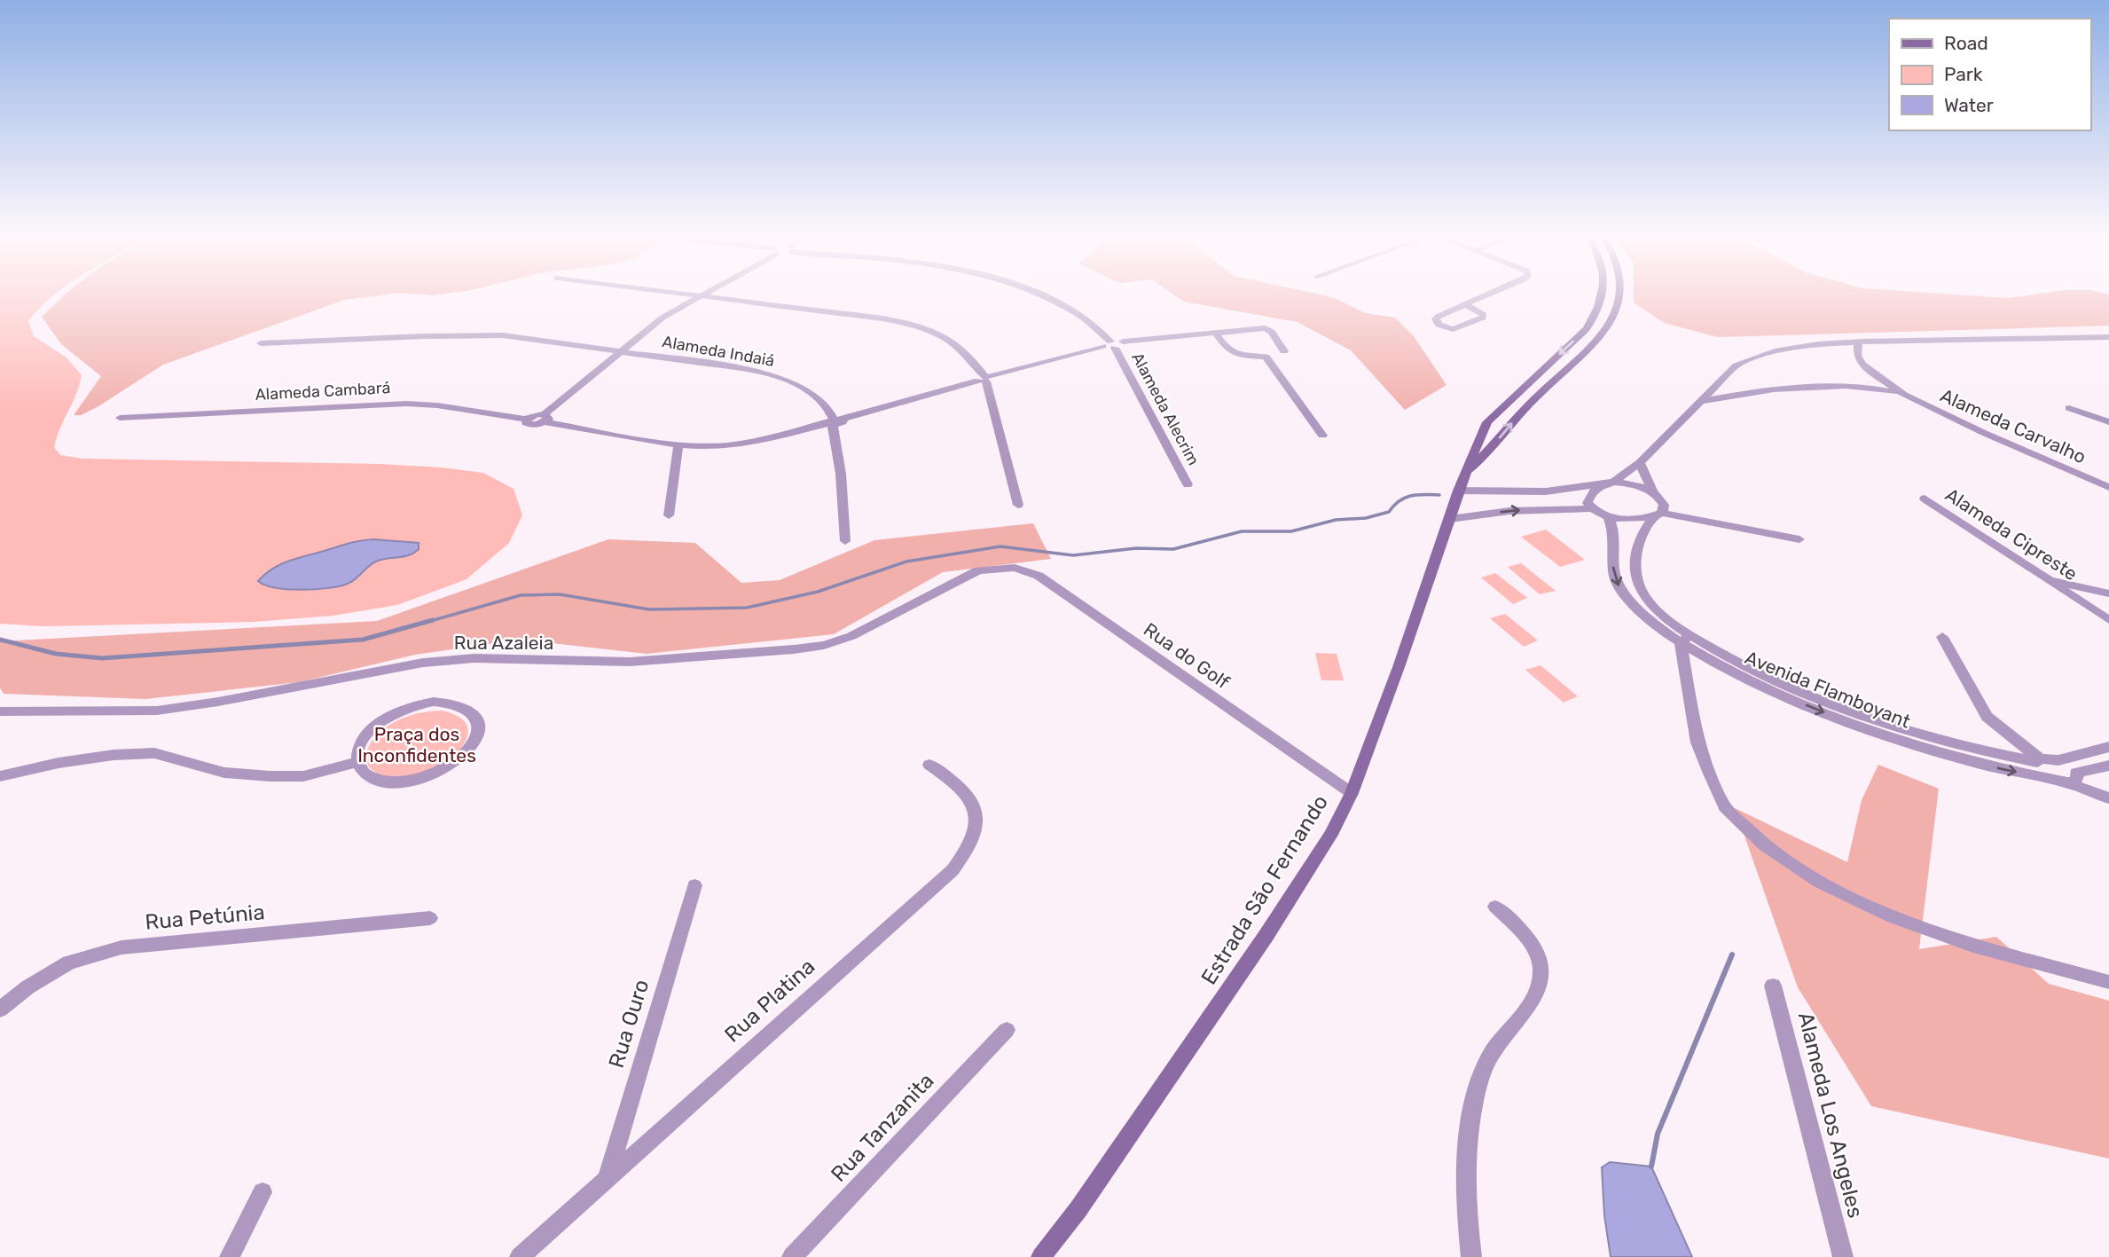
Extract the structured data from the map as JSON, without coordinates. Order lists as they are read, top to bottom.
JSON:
{
  "streets": {
    "main road": ["Estrada São Fernando"],
    "street": [
      "Alameda Indaiá",
      "Alameda Cambará",
      "Alameda Alecrim",
      "Alameda Carvalho",
      "Alameda Cipreste",
      "Rua Azaleia",
      "Rua do Golf",
      "Avenida Flamboyant",
      "Rua Petúnia",
      "Rua Platina",
      "Rua Ouro",
      "Alameda Los Angeles",
      "Rua Tanzanita"
    ]
  },
  "crossings": [
    ["Rua Azaleia", "Rua do Golf"],
    ["Rua do Golf", "Estrada São Fernando"],
    ["Rua Platina", "Rua Ouro"]
  ],
  "parks": ["Praça dos Inconfidentes"],
  "legend": ["Road", "Park", "Water"]
}
